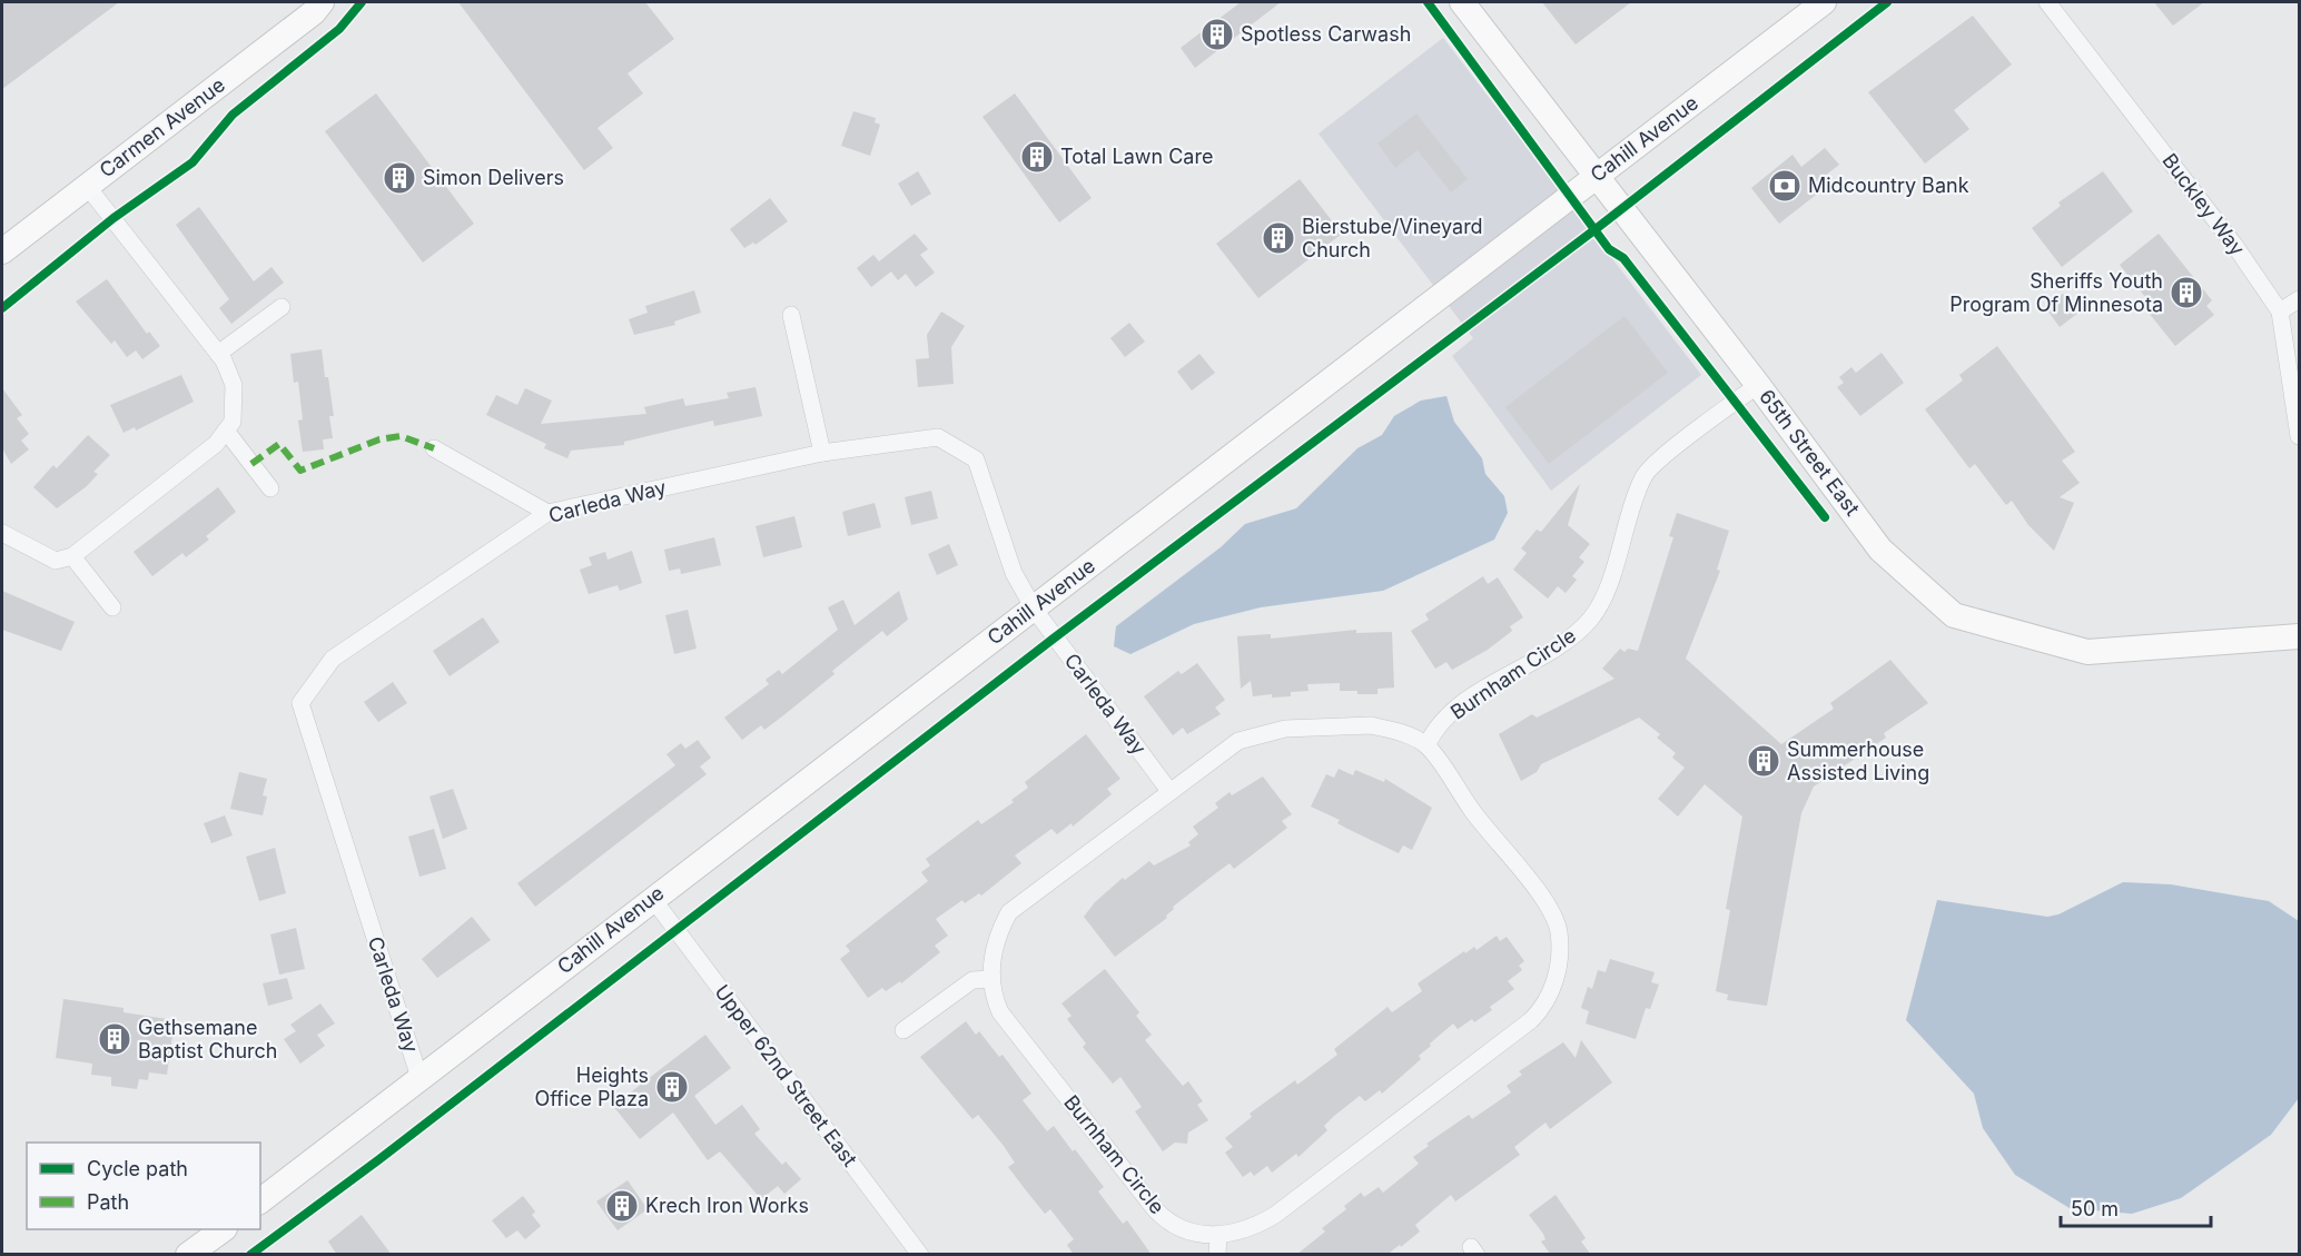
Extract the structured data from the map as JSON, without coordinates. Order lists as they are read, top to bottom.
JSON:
{
  "streets": {
    "street": [
      "Carmen Avenue",
      "Cahill Avenue",
      "Buckley Way",
      "65th Street East",
      "Carleda Way",
      "Burnham Circle",
      "Upper 62nd Street East"
    ]
  },
  "crossings": [
    ["Cahill Avenue", "65th Street East"],
    ["Cahill Avenue", "Carleda Way"],
    ["Cahill Avenue", "Upper 62nd Street East"],
    ["65th Street East", "Burnham Circle"],
    ["Carleda Way", "Burnham Circle"]
  ],
  "places": {
    "building": [
      "Spotless Carwash",
      "Total Lawn Care",
      "Simon Delivers",
      "Bierstube/Vineyard Church",
      "Sheriffs Youth Program Of Minnesota",
      "Summerhouse Assisted Living",
      "Gethsemane Baptist Church",
      "Heights Office Plaza",
      "Krech Iron Works"
    ],
    "bank": ["Midcountry Bank"]
  },
  "legend": ["Cycle path", "Path"],
  "scale_bar": "50 m"
}
